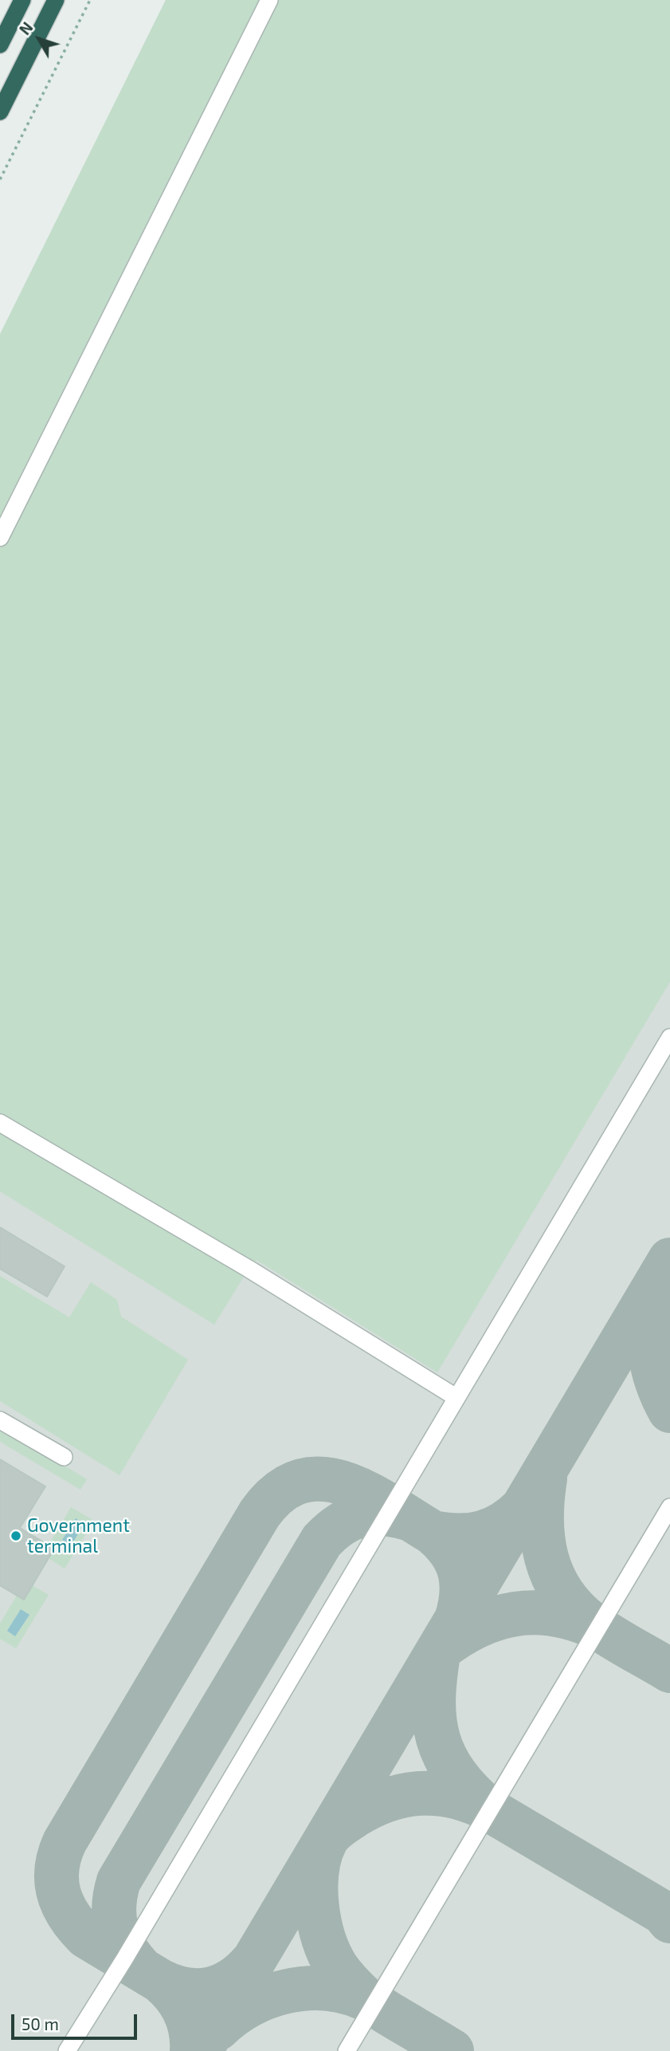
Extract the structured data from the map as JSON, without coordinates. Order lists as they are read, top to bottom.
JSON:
{
  "places": ["Government terminal"],
  "scale_bar": "50 m",
  "north": "top left"
}
